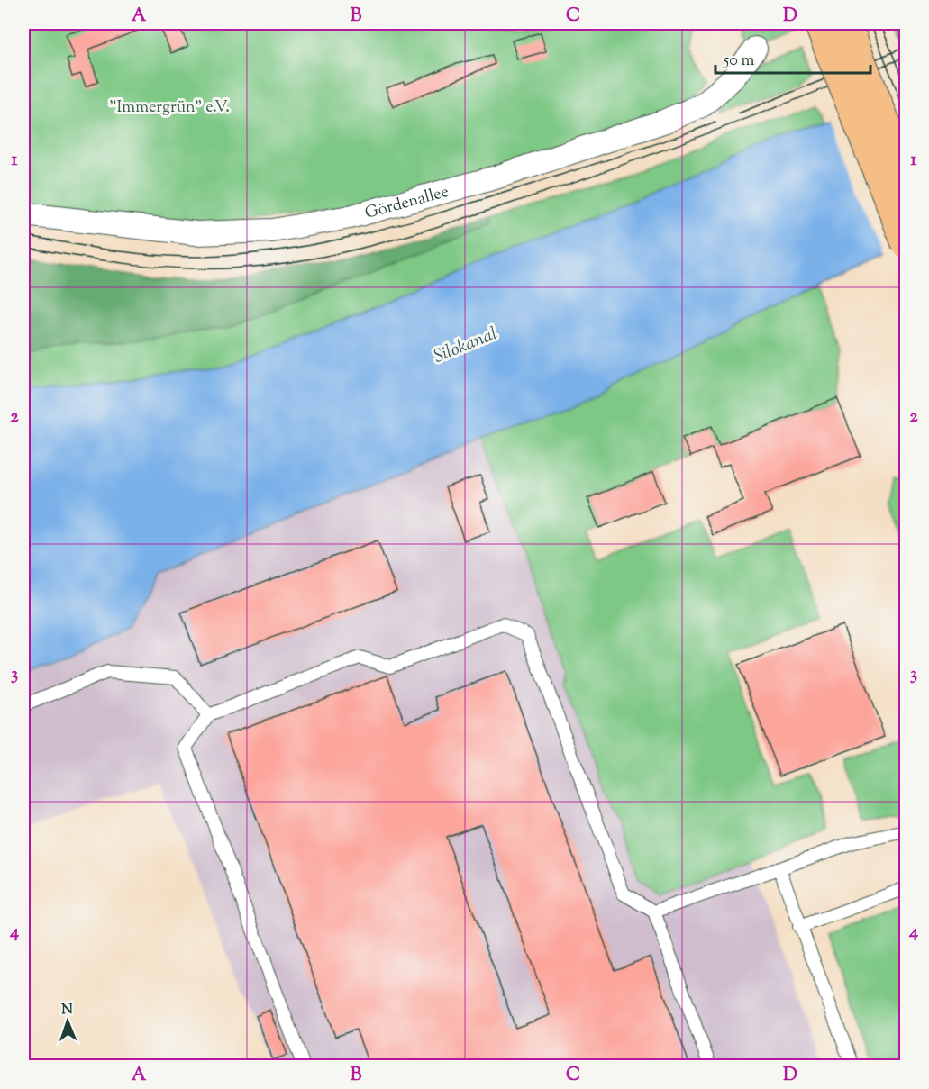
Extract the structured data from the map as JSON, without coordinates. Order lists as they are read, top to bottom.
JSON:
{
  "streets": {
    "street": ["Gördenallee"]
  },
  "water": ["Silokanal"],
  "parks": ["\"Immergrün\" e.V."],
  "scale_bar": "50 m",
  "north": "top",
  "grid": {
    "columns": [
      "A",
      "B",
      "C",
      "D"
    ],
    "rows": [
      "1",
      "2",
      "3",
      "4"
    ]
  }
}
